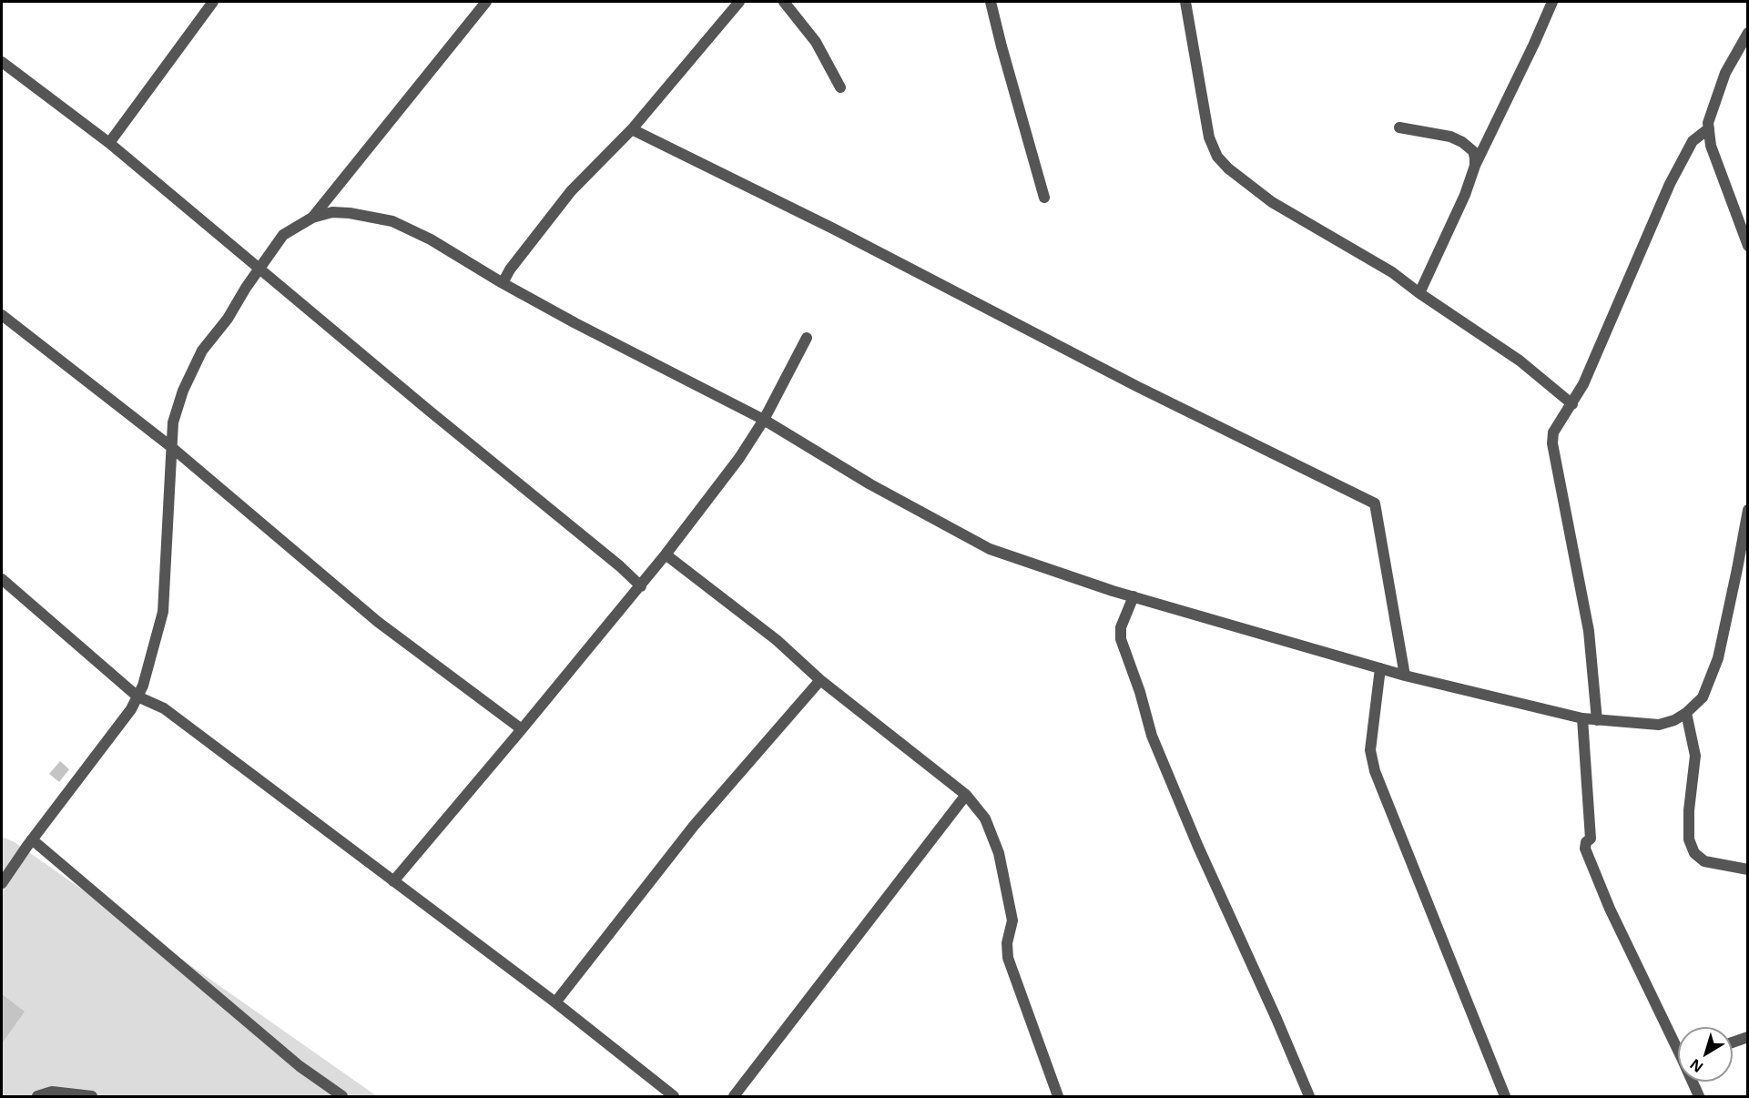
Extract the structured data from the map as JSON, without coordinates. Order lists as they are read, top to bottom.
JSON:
{
  "north": "bottom left"
}
